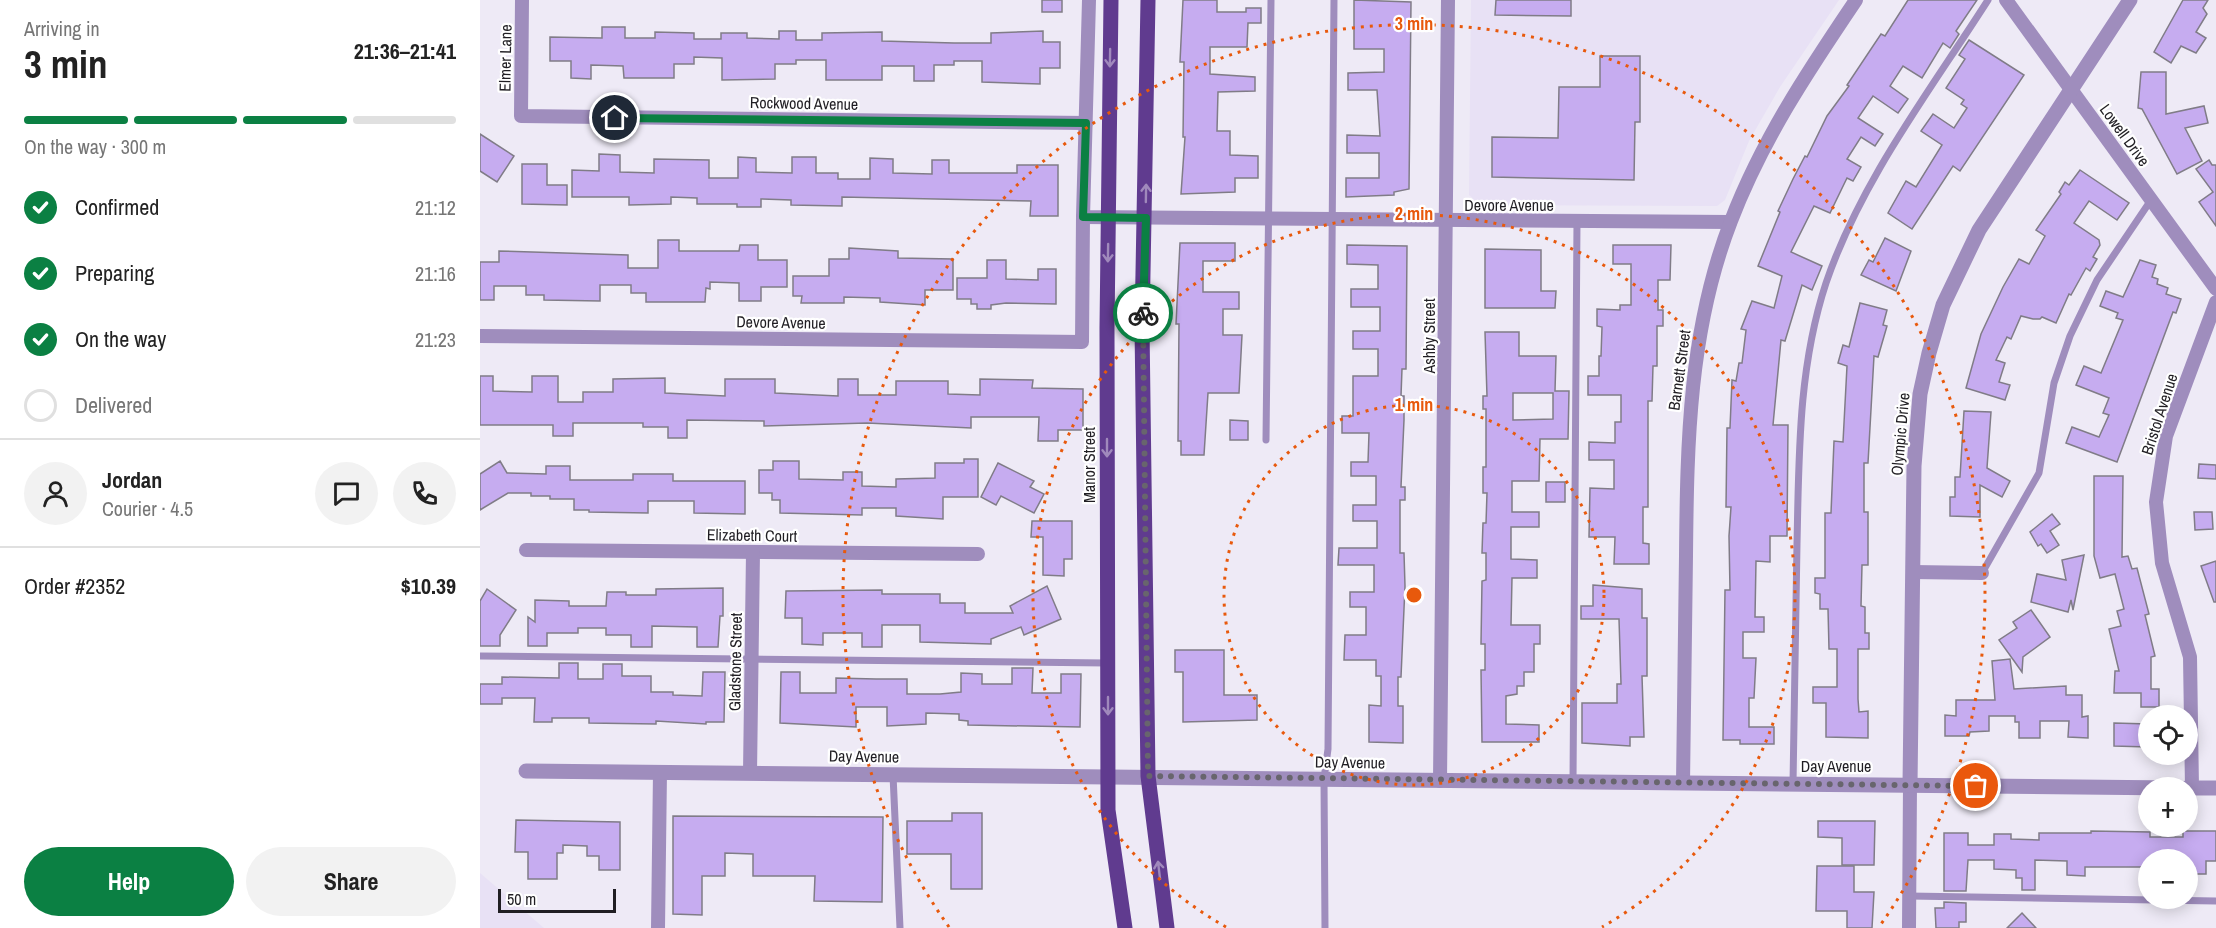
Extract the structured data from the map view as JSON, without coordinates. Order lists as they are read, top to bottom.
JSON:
{
  "streets": {
    "main road": ["Manor Street"],
    "street": [
      "Elmer Lane",
      "Rockwood Avenue",
      "Lowell Drive",
      "Devore Avenue",
      "Ashby Street",
      "Barnett Street",
      "Bristol Avenue",
      "Olympic Drive",
      "Elizabeth Court",
      "Gladstone Street",
      "Day Avenue"
    ]
  },
  "crossings": [
    ["Elmer Lane", "Rockwood Avenue"],
    ["Lowell Drive", "Olympic Drive"],
    ["Devore Avenue", "Ashby Street"],
    ["Devore Avenue", "Barnett Street"],
    ["Devore Avenue", "Manor Street"],
    ["Ashby Street", "Day Avenue"],
    ["Barnett Street", "Day Avenue"],
    ["Olympic Drive", "Day Avenue"],
    ["Manor Street", "Day Avenue"],
    ["Elizabeth Court", "Gladstone Street"],
    ["Gladstone Street", "Day Avenue"]
  ],
  "scale_bar": "50 m",
  "page": {
    "heading": ["3 min", "Arriving in", "21:36–21:41"],
    "panel": [
      "Jordan",
      "Courier · 4.5",
      "Order #2352",
      "$10.39"
    ],
    "bar": "On the way · 300 m",
    "list": [
      ["Confirmed", "21:12"],
      ["Preparing", "21:16"],
      ["On the way", "21:23"],
      "Delivered"
    ],
    "map_buttons": ["+", "−"],
    "buttons": ["Help", "Share"],
    "scale": "50 m"
  },
  "rings": ["3 min", "2 min", "1 min"]
}
